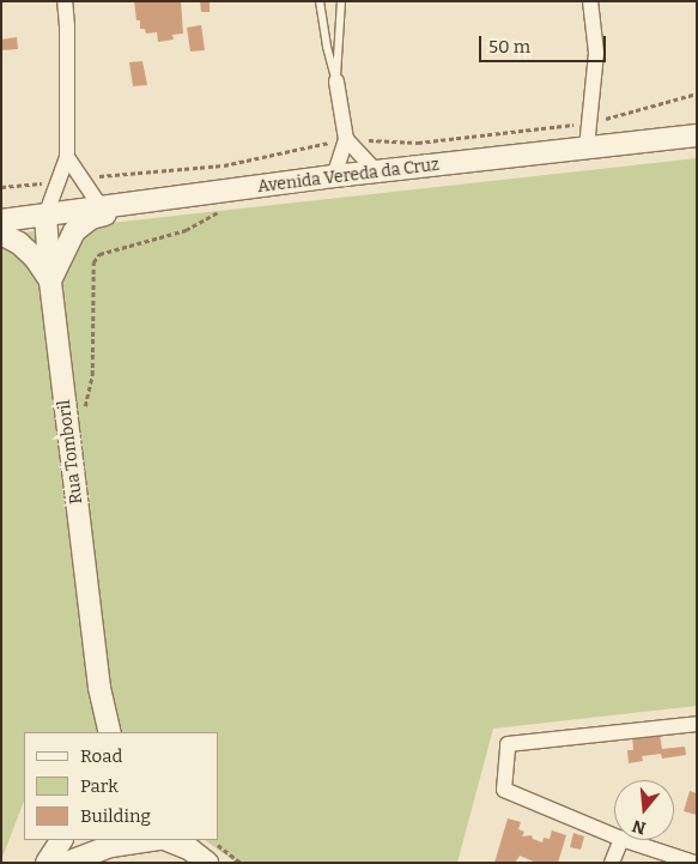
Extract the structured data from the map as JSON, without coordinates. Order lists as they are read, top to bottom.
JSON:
{
  "streets": {
    "street": ["Avenida Vereda da Cruz", "Rua Tomboril"]
  },
  "crossings": [
    ["Avenida Vereda da Cruz", "Rua Tomboril"]
  ],
  "legend": ["Road", "Park", "Building"],
  "scale_bar": "50 m",
  "north": "bottom"
}
